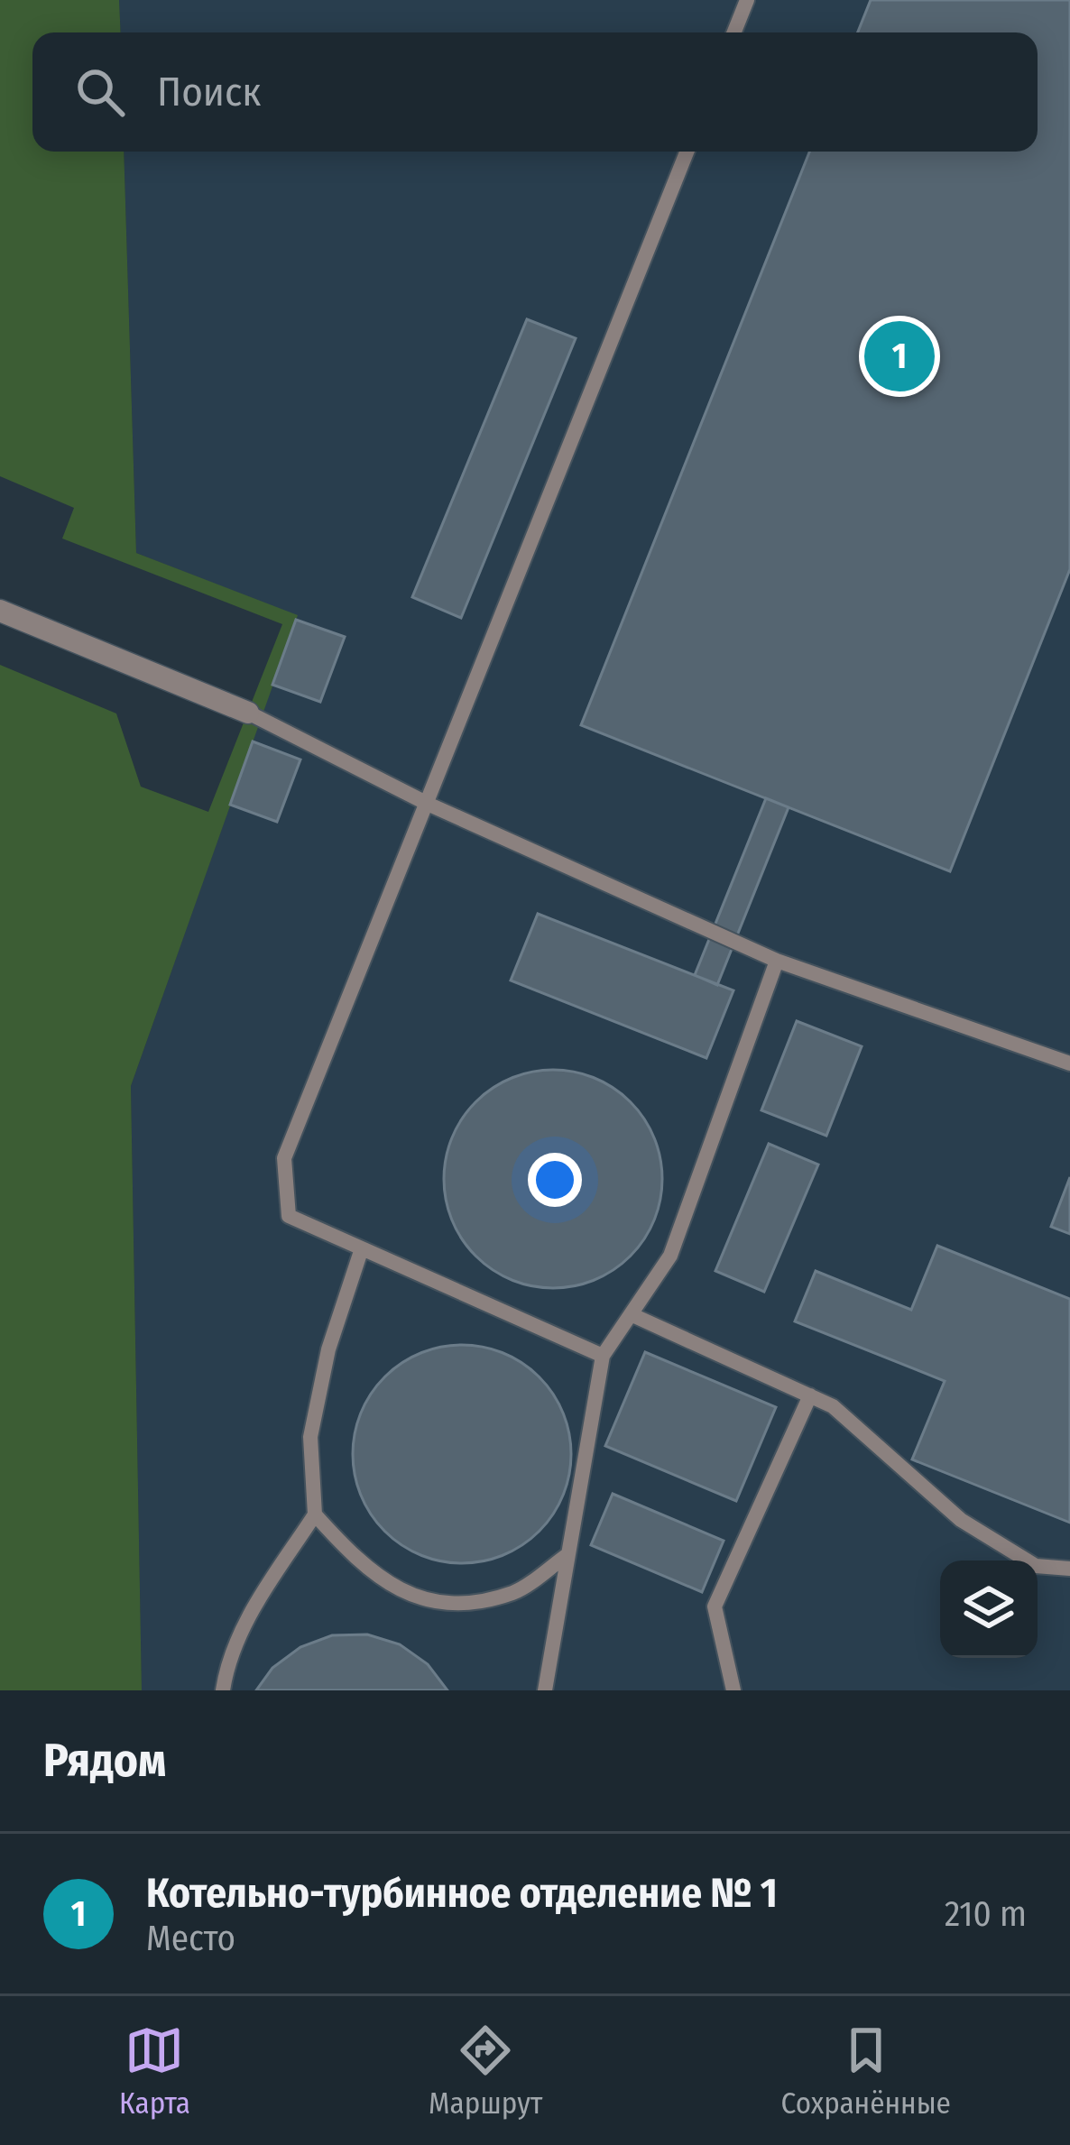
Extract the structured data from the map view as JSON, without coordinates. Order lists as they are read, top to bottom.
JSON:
{
  "page": {
    "search": "Поиск",
    "pins": "1",
    "heading": "Рядом",
    "list": [
      {
        "mark": "1",
        "name": "Котельно-турбинное отделение № 1",
        "note": "Место",
        "value": "210 m"
      }
    ],
    "nav": ["Карта", "Маршрут", "Сохранённые"]
  }
}
